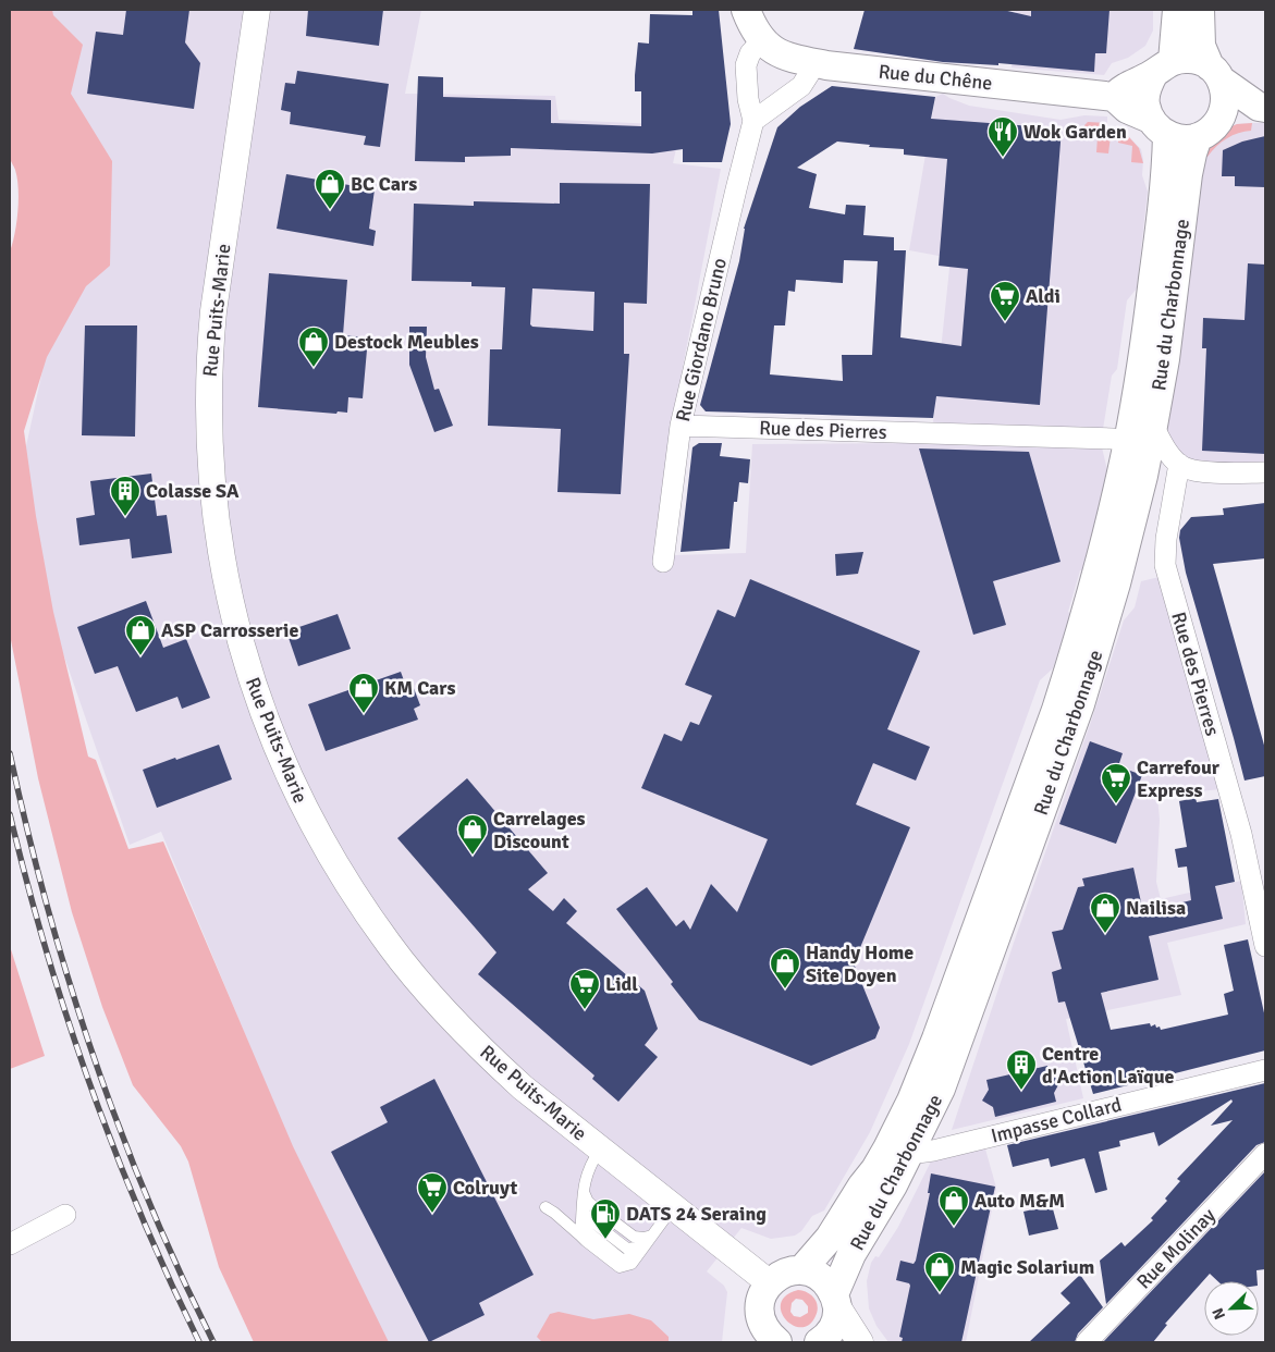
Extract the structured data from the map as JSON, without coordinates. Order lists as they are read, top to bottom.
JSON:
{
  "streets": {
    "main road": ["Rue du Chêne", "Rue du Charbonnage"],
    "street": [
      "Rue Puits-Marie",
      "Rue Giordano Bruno",
      "Rue des Pierres",
      "Impasse Collard",
      "Rue Molinay"
    ]
  },
  "crossings": [
    ["Rue du Chêne", "Rue Giordano Bruno"],
    ["Rue du Charbonnage", "Rue des Pierres"],
    ["Rue du Charbonnage", "Impasse Collard"],
    ["Rue Giordano Bruno", "Rue des Pierres"]
  ],
  "places": {
    "restaurant": ["Wok Garden"],
    "shop": [
      "BC Cars",
      "Destock Meubles",
      "ASP Carrosserie",
      "KM Cars",
      "Carrelages Discount",
      "Nailisa",
      "Handy Home Site Doyen",
      "Auto M&M",
      "Magic Solarium"
    ],
    "supermarket": [
      "Aldi",
      "Carrefour Express",
      "Lidl",
      "Colruyt"
    ],
    "building": ["Colasse SA", "Centre d'Action Laïque"],
    "fuel station": ["DATS 24 Seraing"]
  },
  "north": "bottom left"
}
